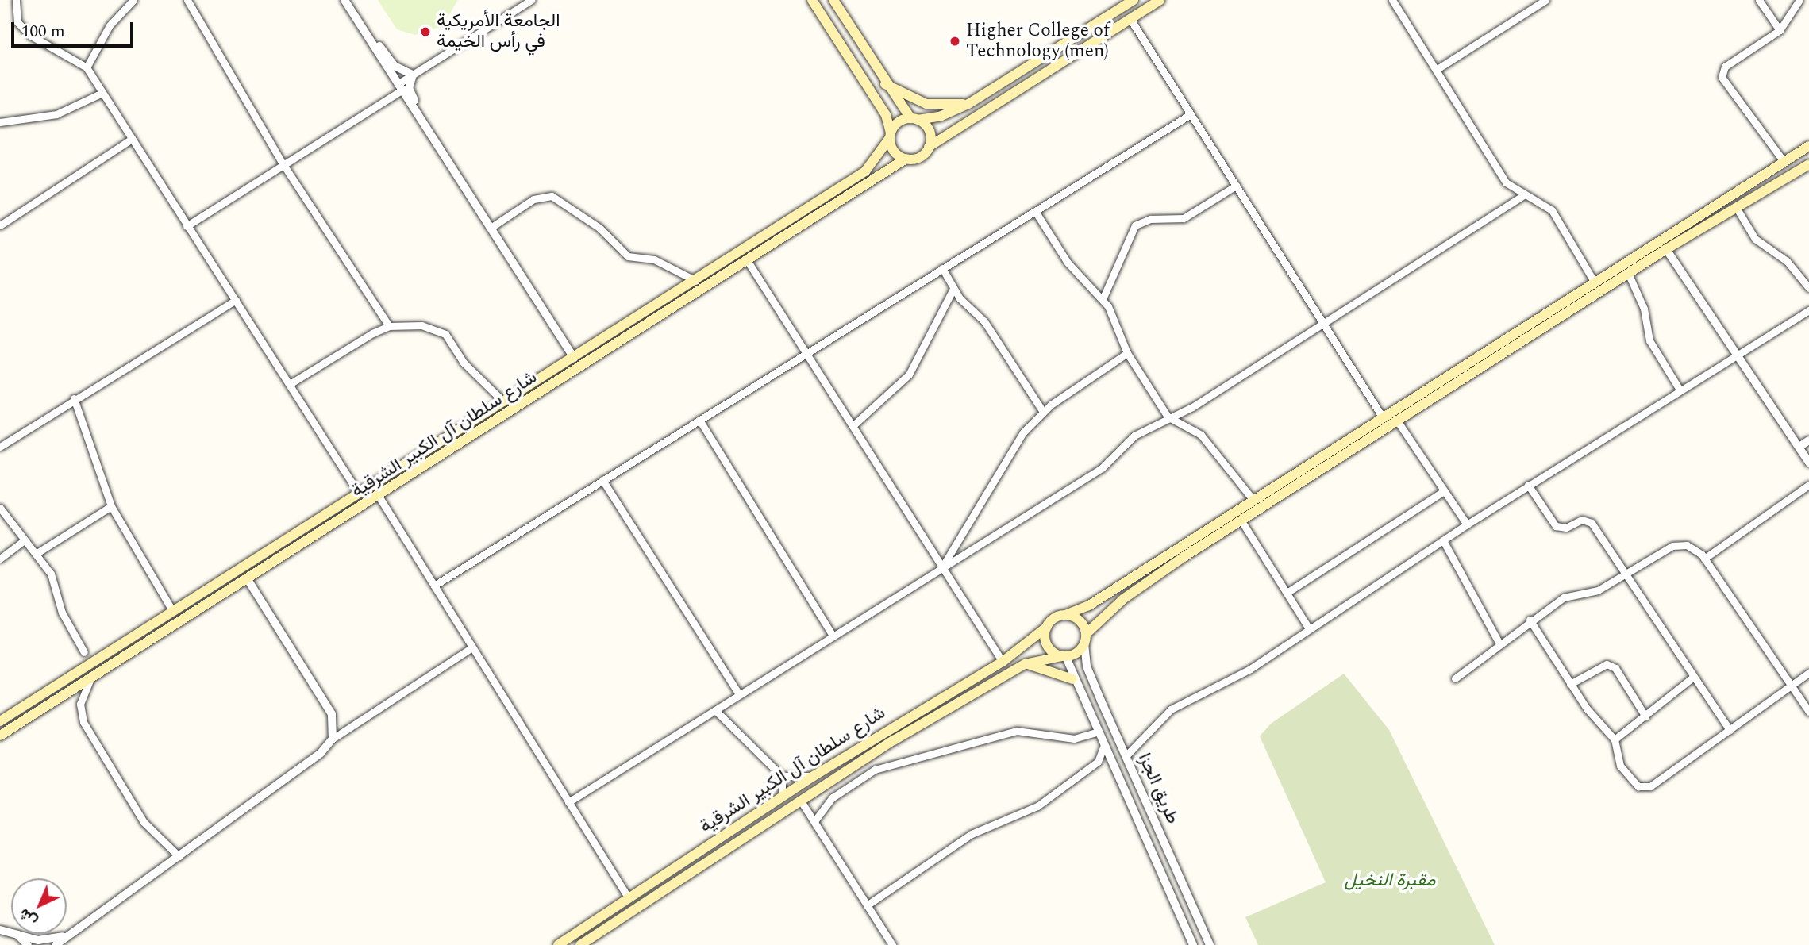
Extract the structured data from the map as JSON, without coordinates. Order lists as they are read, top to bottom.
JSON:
{
  "streets": {
    "main road": ["شارع سلطان آل الكبير الشرقية"],
    "street": ["طريق الجزا"]
  },
  "crossings": [
    ["شارع سلطان آل الكبير الشرقية", "طريق الجزا"]
  ],
  "parks": ["مقبرة النخيل"],
  "places": ["الجامعة الأمريكية في رأس الخيمة", "Higher College of Technology (men)"],
  "scale_bar": "100 m",
  "north": "bottom left"
}
